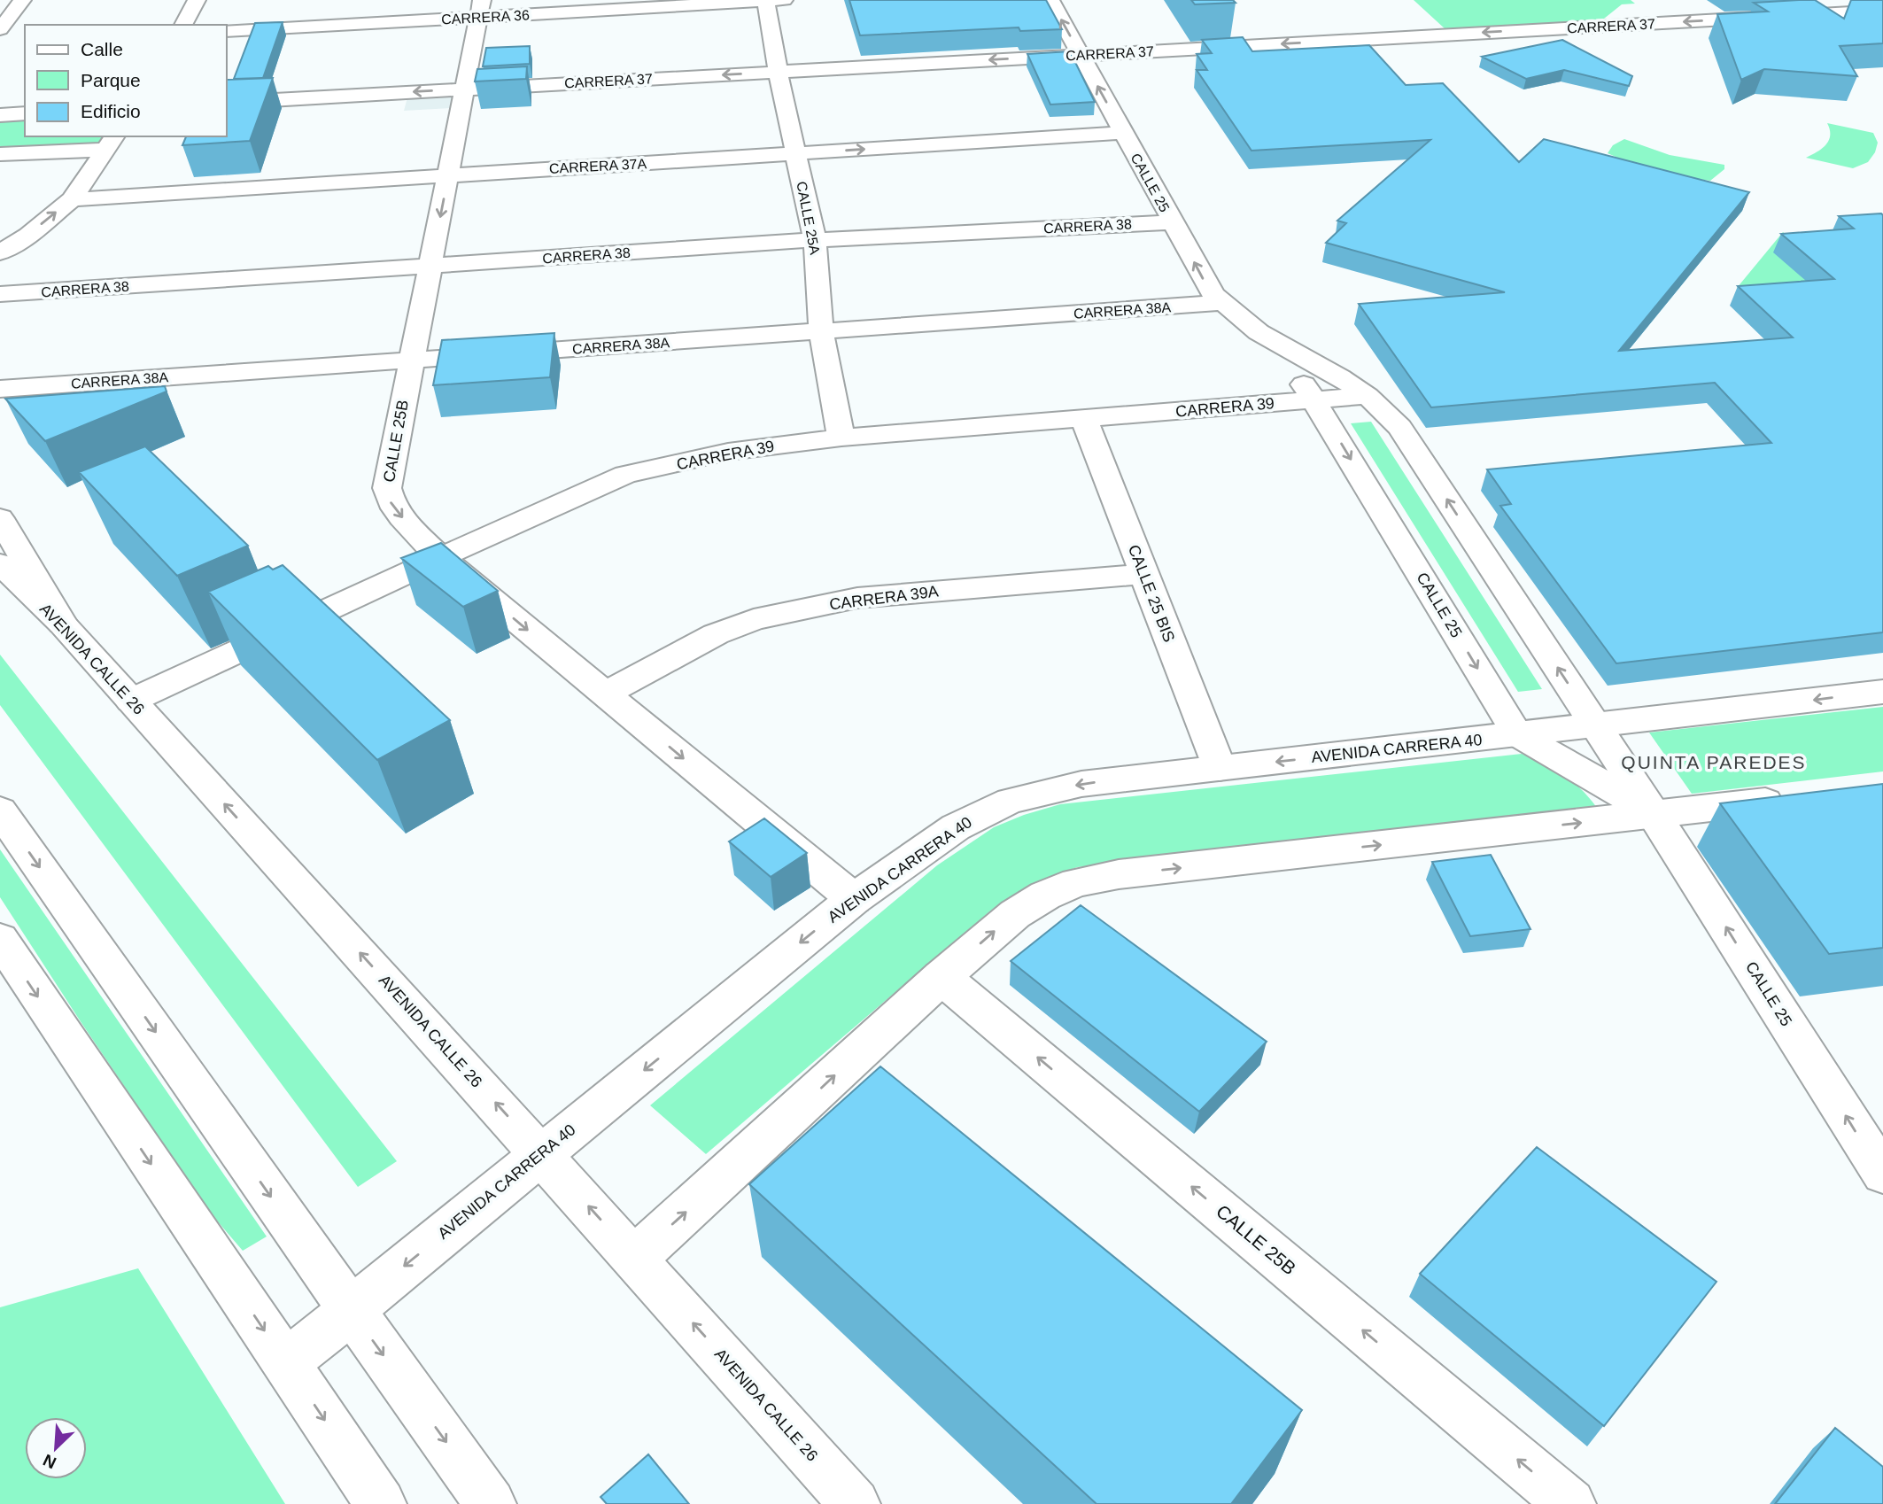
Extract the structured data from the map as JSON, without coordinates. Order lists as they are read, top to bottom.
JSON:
{
  "streets": {
    "street": [
      "CARRERA 36",
      "CARRERA 37",
      "CARRERA 37A",
      "CALLE 25",
      "CALLE 25A",
      "CARRERA 38",
      "CARRERA 38A",
      "CARRERA 39",
      "CALLE 25B",
      "CALLE 25 BIS",
      "CARRERA 39A",
      "AVENIDA CALLE 26",
      "AVENIDA CARRERA 40"
    ]
  },
  "crossings": [
    ["CARRERA 36", "CALLE 25A"],
    ["CARRERA 36", "CALLE 25B"],
    ["CARRERA 37", "CALLE 25"],
    ["CARRERA 37", "CALLE 25A"],
    ["CARRERA 37", "CALLE 25B"],
    ["CARRERA 37A", "CALLE 25"],
    ["CARRERA 37A", "CALLE 25A"],
    ["CARRERA 37A", "CALLE 25B"],
    ["CALLE 25", "CARRERA 38"],
    ["CALLE 25", "CARRERA 38A"],
    ["CALLE 25", "CARRERA 39"],
    ["CALLE 25", "AVENIDA CARRERA 40"],
    ["CALLE 25A", "CARRERA 38"],
    ["CALLE 25A", "CARRERA 38A"],
    ["CALLE 25A", "CARRERA 39"],
    ["CARRERA 38", "CALLE 25B"],
    ["CARRERA 38A", "CALLE 25B"],
    ["CARRERA 39", "CALLE 25B"],
    ["CARRERA 39", "CALLE 25 BIS"],
    ["CARRERA 39", "AVENIDA CALLE 26"],
    ["CALLE 25B", "CARRERA 39A"],
    ["CALLE 25B", "AVENIDA CARRERA 40"],
    ["CALLE 25 BIS", "CARRERA 39A"],
    ["CALLE 25 BIS", "AVENIDA CARRERA 40"],
    ["AVENIDA CALLE 26", "AVENIDA CARRERA 40"]
  ],
  "one_way": ["CARRERA 37"],
  "districts": ["QUINTA PAREDES"],
  "legend": ["Calle", "Parque", "Edificio"],
  "north": "bottom left"
}
